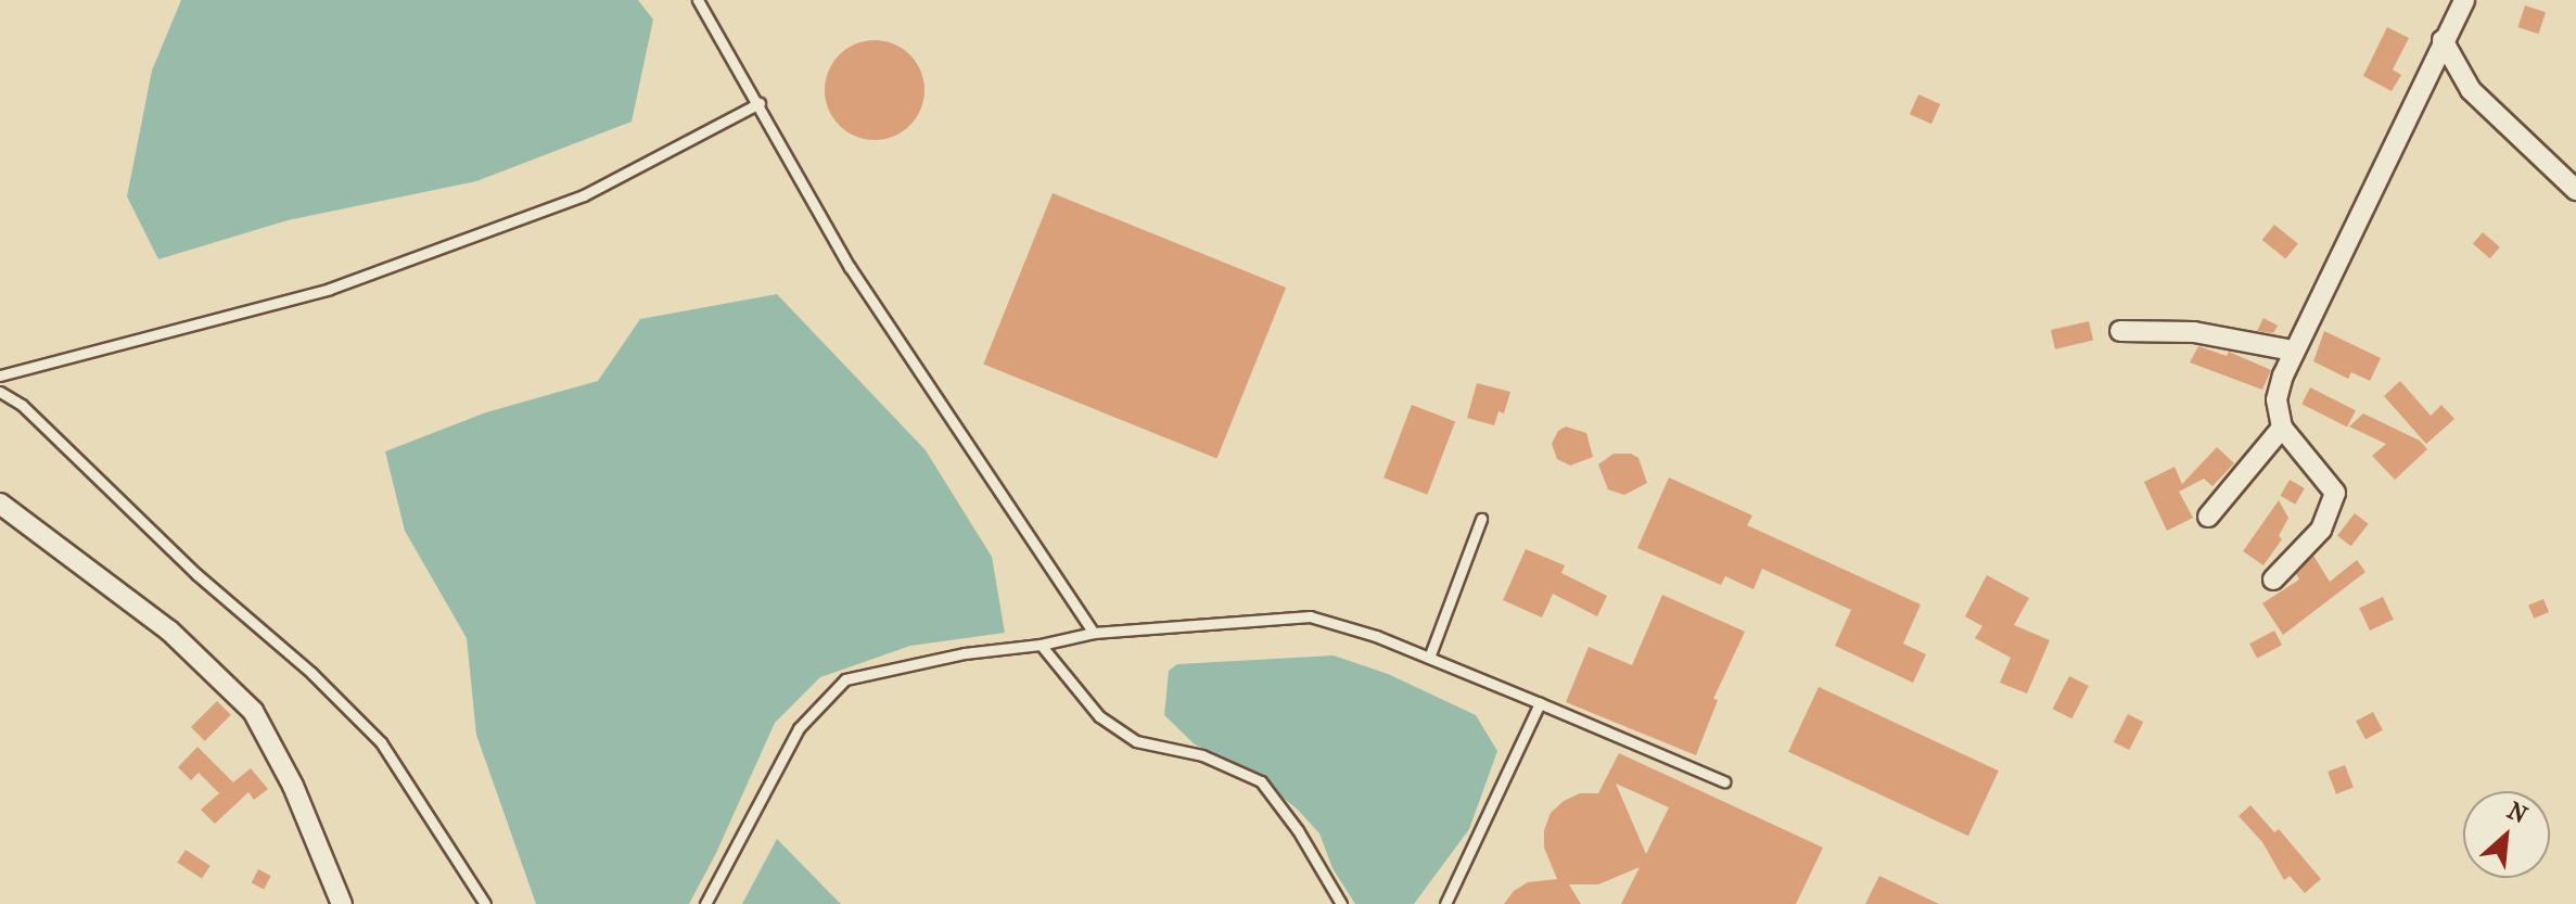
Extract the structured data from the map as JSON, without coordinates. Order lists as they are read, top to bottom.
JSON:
{
  "north": "top right"
}
